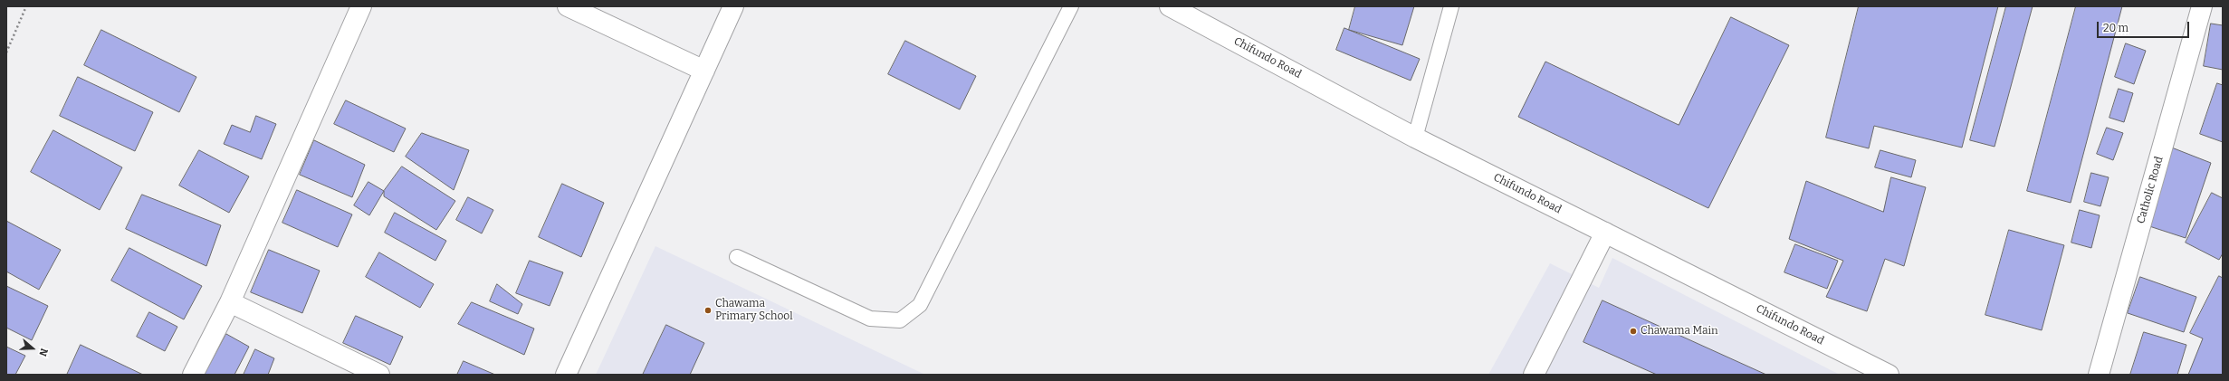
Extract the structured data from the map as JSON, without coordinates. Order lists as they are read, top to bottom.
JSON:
{
  "streets": {
    "street": ["Chifundo Road", "Catholic Road"]
  },
  "places": ["Chawama Primary School", "Chawama Main"],
  "scale_bar": "20 m",
  "north": "right"
}
